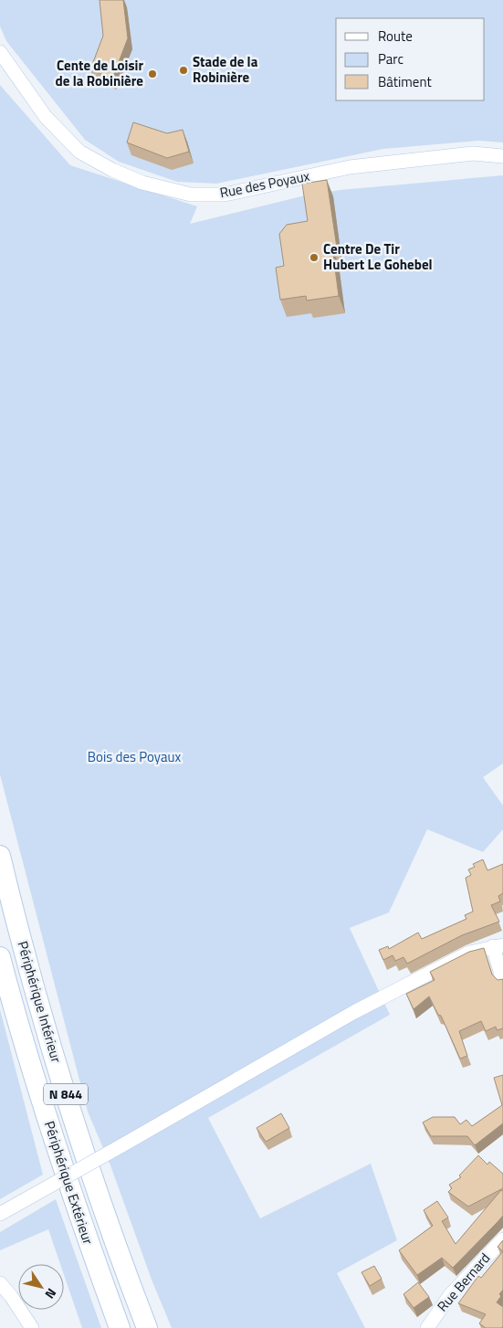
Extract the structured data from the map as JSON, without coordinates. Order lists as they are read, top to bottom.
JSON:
{
  "streets": {
    "highway": ["Périphérique Intérieur", "N 844", "Périphérique Extérieur"],
    "street": ["Rue des Poyaux", "Rue Bernard"]
  },
  "parks": ["Bois des Poyaux"],
  "places": ["Stade de la Robinière", "Cente de Loisir de la Robinière", "Centre De Tir Hubert Le Gohebel"],
  "legend": ["Route", "Parc", "Bâtiment"],
  "north": "bottom right"
}
